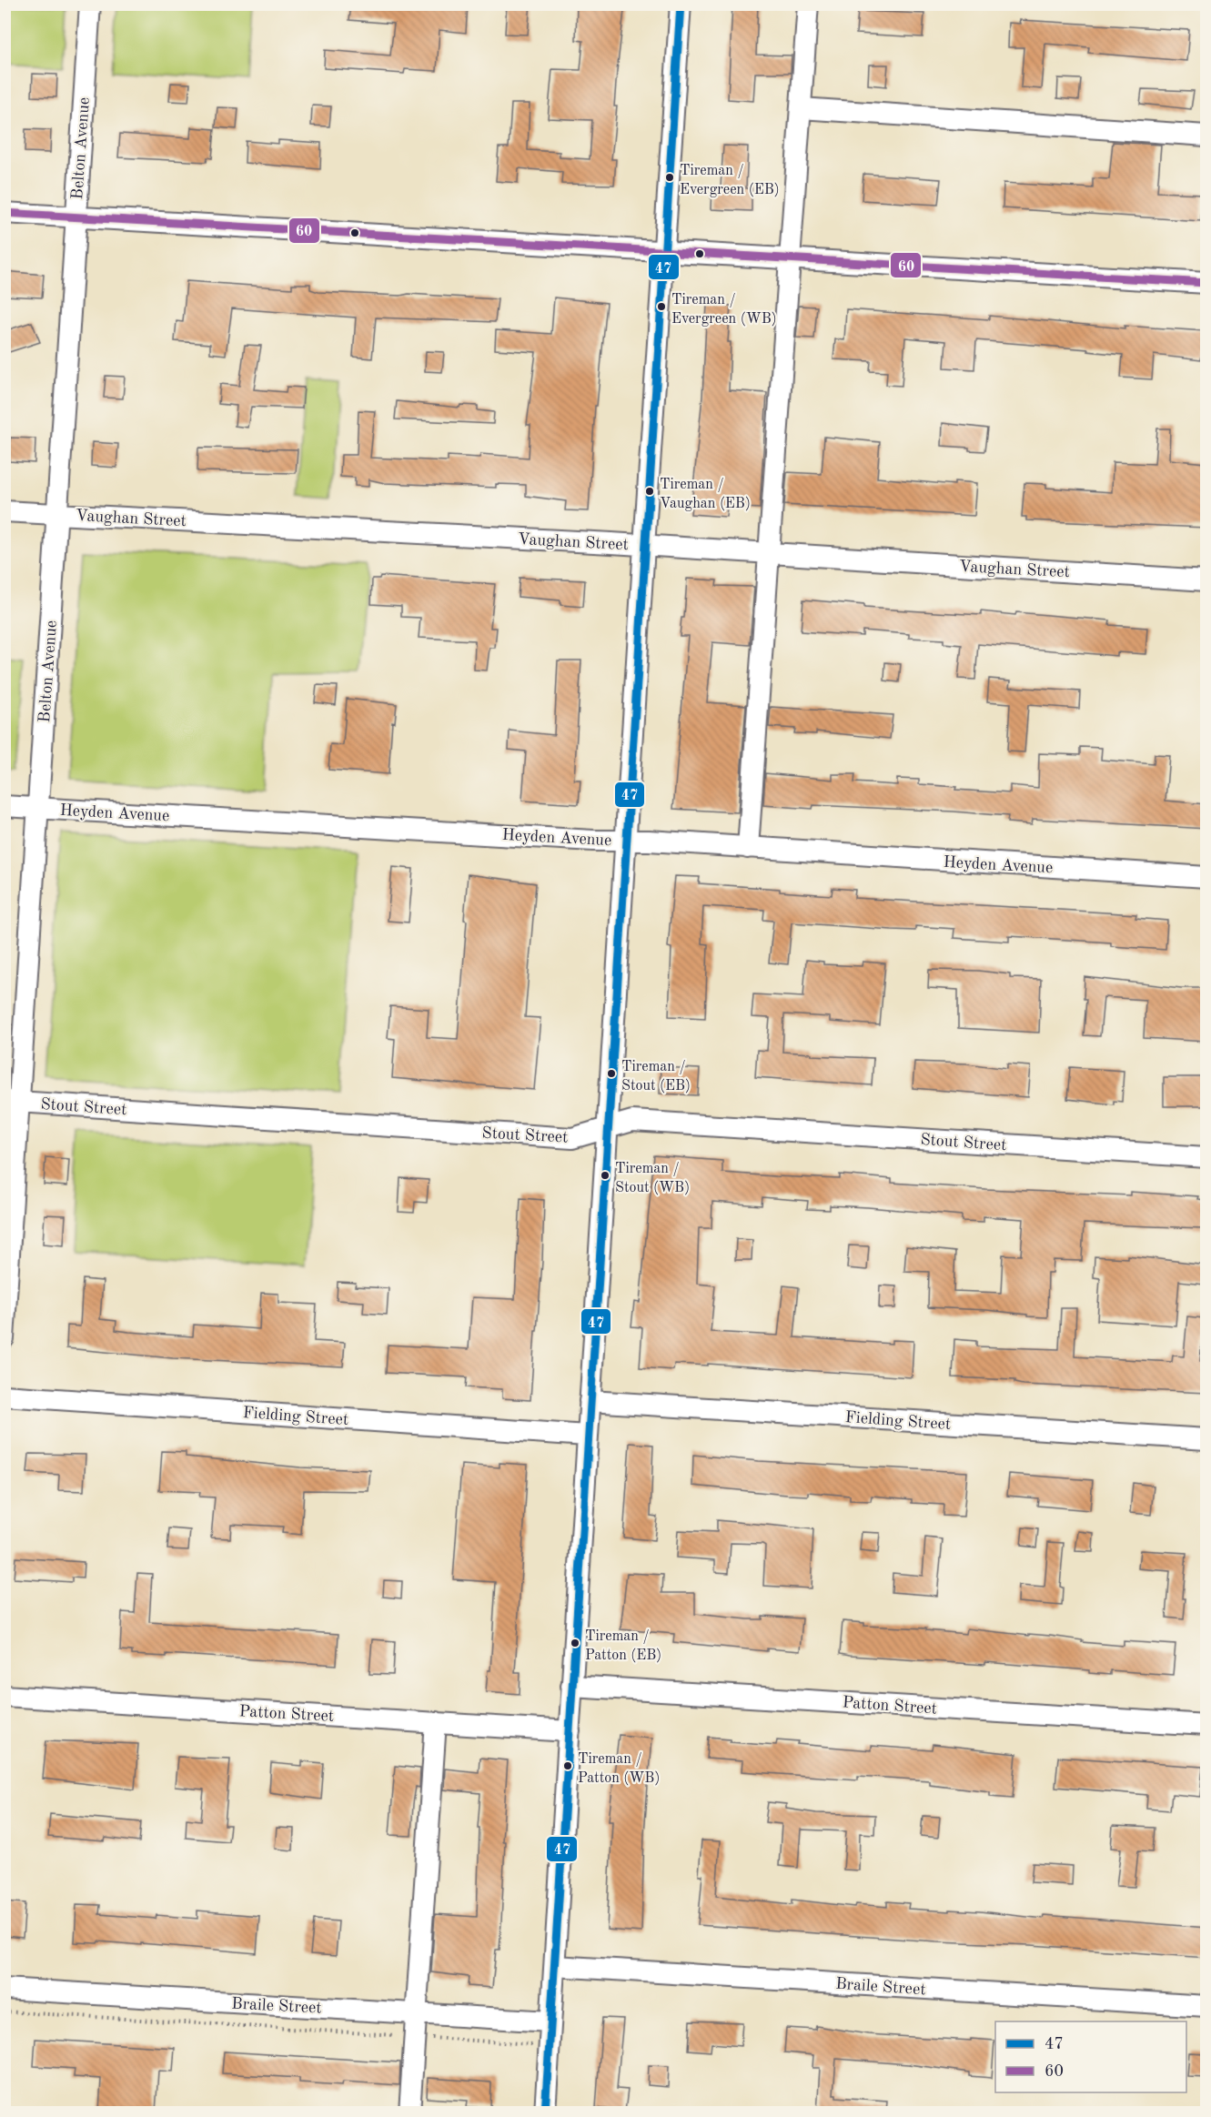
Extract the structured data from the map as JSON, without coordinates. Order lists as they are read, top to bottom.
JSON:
{
  "streets": {
    "street": [
      "Belton Avenue",
      "Vaughan Street",
      "Heyden Avenue",
      "Stout Street",
      "Fielding Street",
      "Patton Street",
      "Braile Street"
    ]
  },
  "crossings": [
    ["Belton Avenue", "Vaughan Street"],
    ["Belton Avenue", "Heyden Avenue"],
    ["Belton Avenue", "Stout Street"]
  ],
  "places": [
    "Tireman / Evergreen (EB)",
    "Tireman / Evergreen (WB)",
    "Tireman / Vaughan (EB)",
    "Tireman / Stout (EB)",
    "Tireman / Stout (WB)",
    "Tireman / Patton (EB)",
    "Tireman / Patton (WB)"
  ],
  "lines": ["transit line 47", "transit line 60"],
  "legend": ["47", "60"]
}
